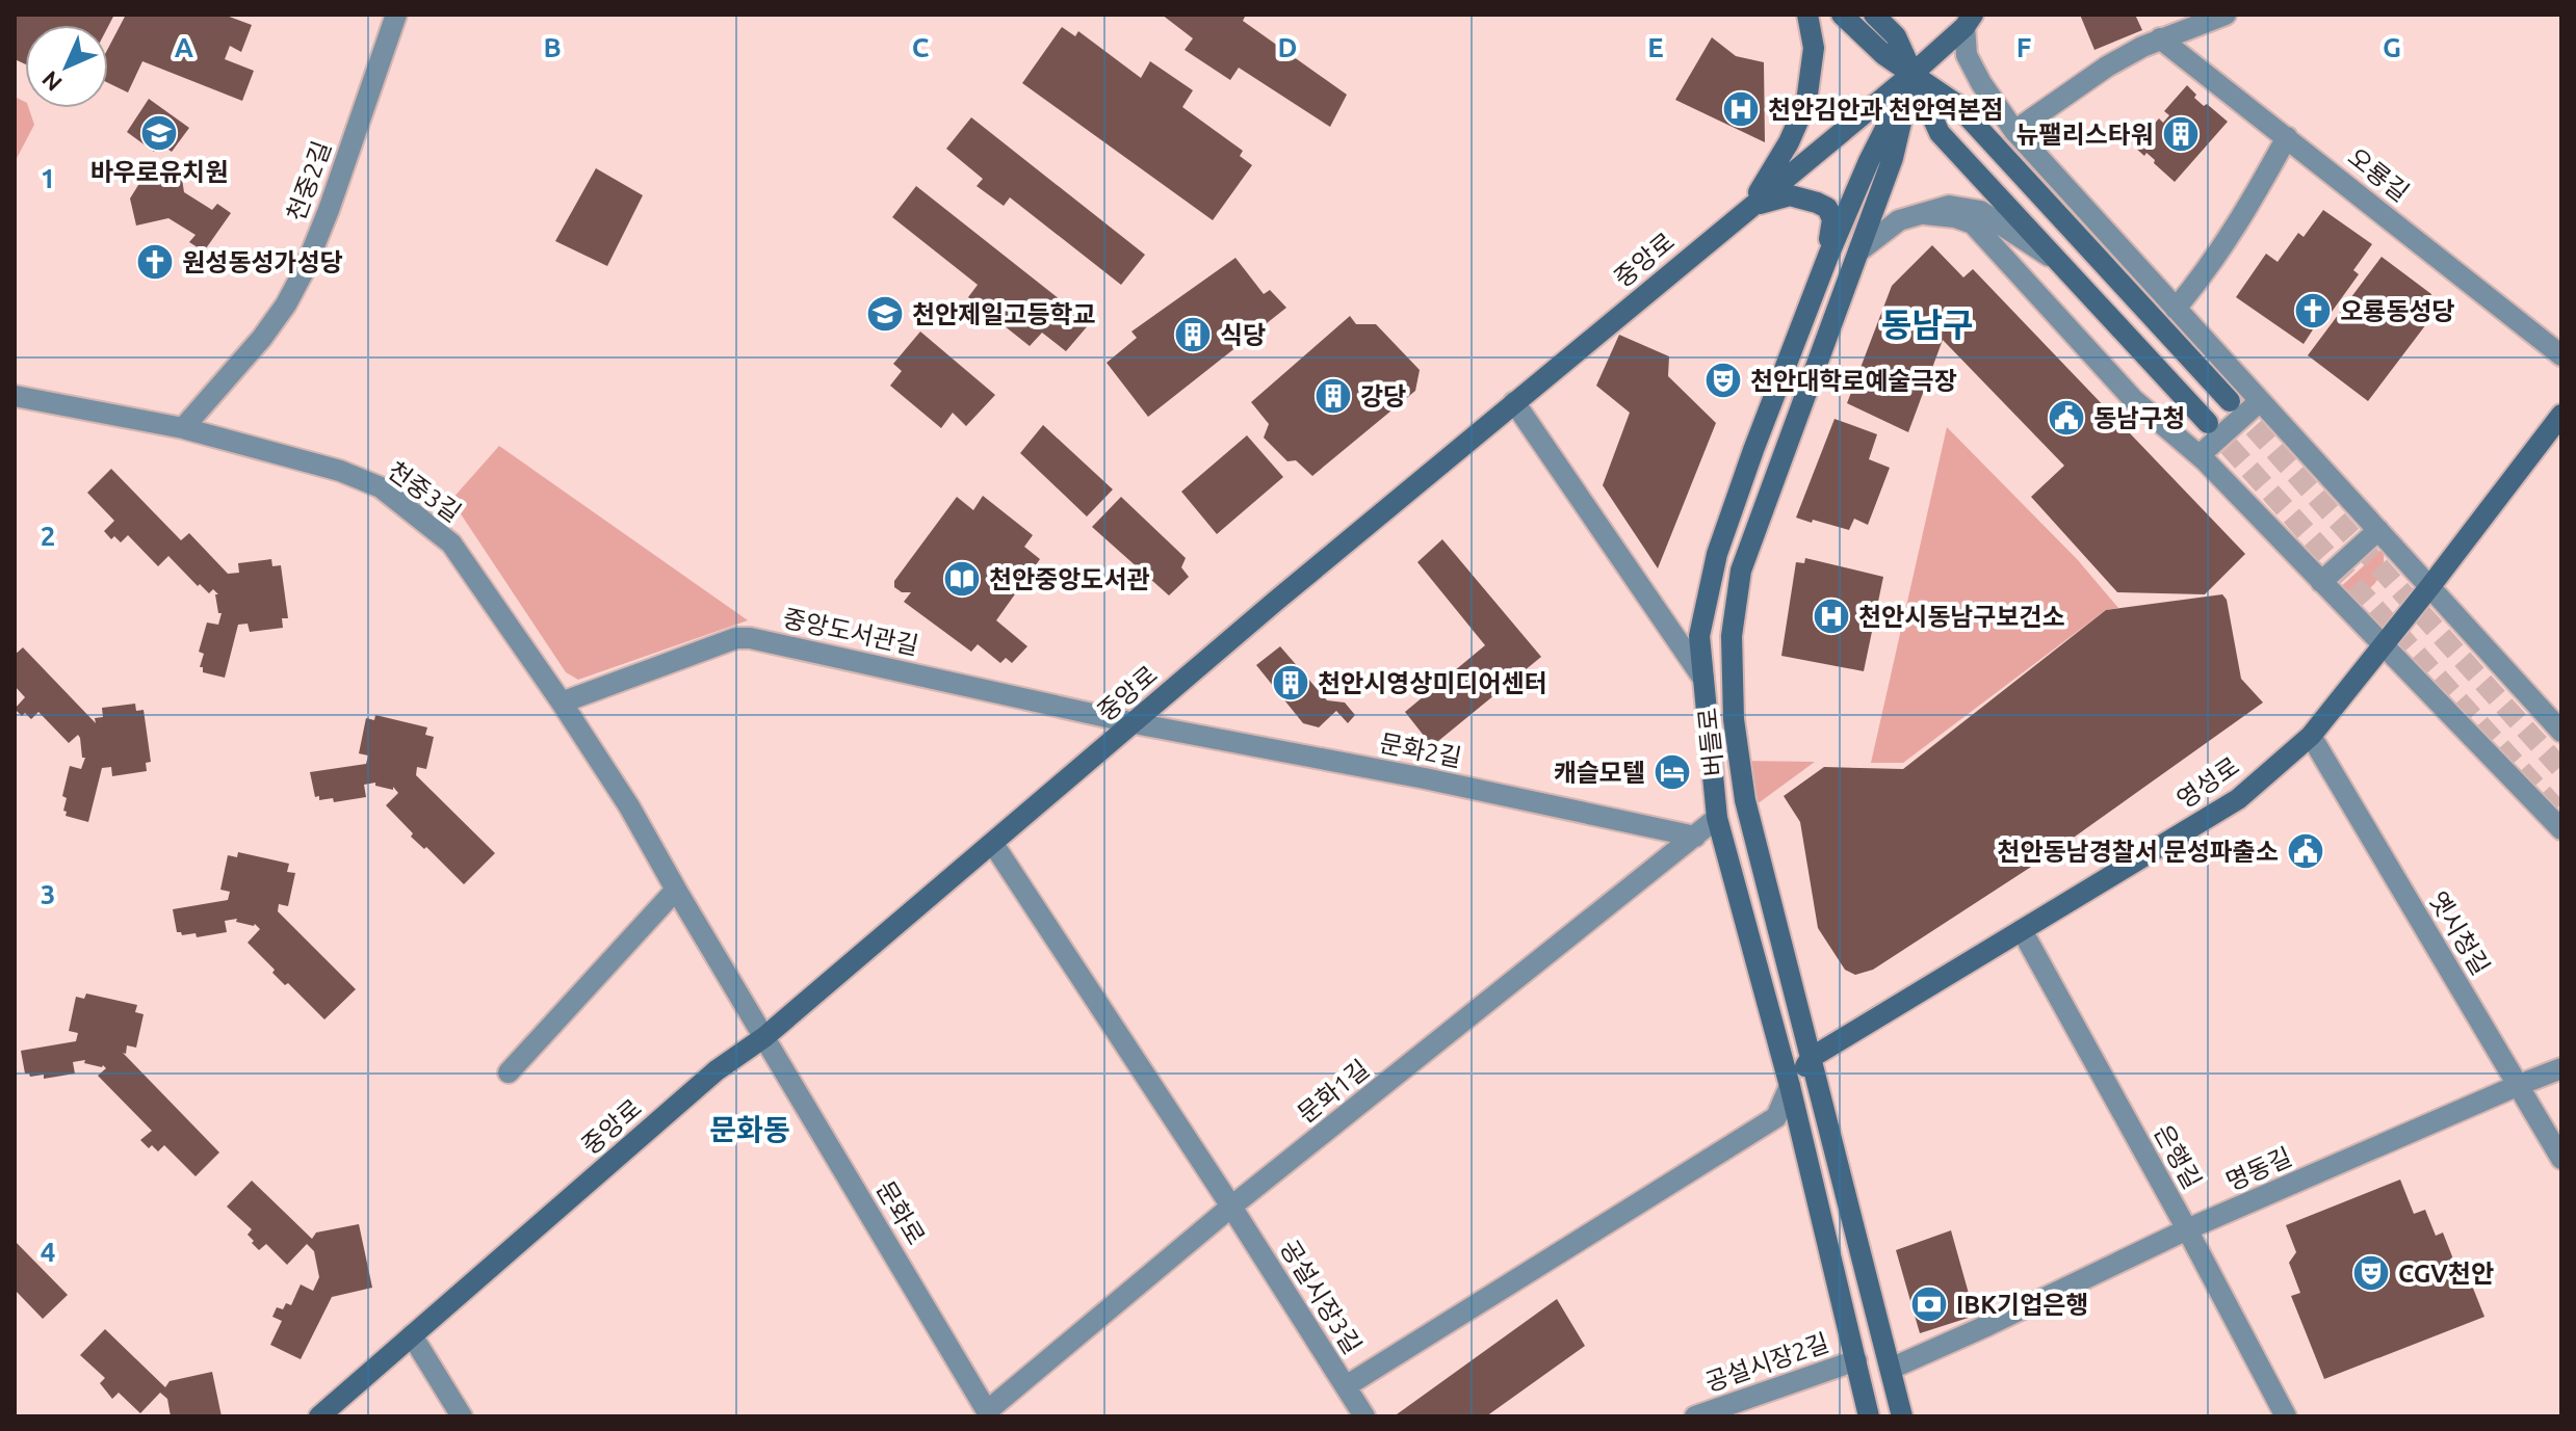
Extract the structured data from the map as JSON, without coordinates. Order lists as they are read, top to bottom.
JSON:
{
  "streets": {
    "street": [
      "오룡길",
      "천중2길",
      "중앙로",
      "천중3길",
      "중앙도서관길",
      "버들로",
      "문화2길",
      "영성로",
      "옛시청길",
      "문화1길",
      "은행길",
      "명동길",
      "문화로",
      "공설시장3길",
      "공설시장2길"
    ]
  },
  "crossings": [
    ["천중2길", "천중3길"],
    ["중앙로", "천중3길"],
    ["중앙로", "중앙도서관길"],
    ["중앙로", "버들로"],
    ["중앙로", "문화2길"],
    ["중앙로", "문화로"],
    ["중앙로", "공설시장3길"],
    ["천중3길", "중앙도서관길"],
    ["천중3길", "문화로"],
    ["중앙도서관길", "문화2길"],
    ["버들로", "영성로"],
    ["버들로", "문화1길"],
    ["버들로", "명동길"],
    ["버들로", "공설시장2길"],
    ["문화2길", "문화1길"],
    ["영성로", "옛시청길"],
    ["영성로", "은행길"],
    ["옛시청길", "명동길"],
    ["문화1길", "문화로"],
    ["문화1길", "공설시장3길"],
    ["은행길", "명동길"]
  ],
  "districts": ["동남구", "문화동"],
  "places": {
    "hospital": ["천안김안과 천안역본점", "천안시동남구보건소"],
    "school or university": ["바우로유치원", "천안제일고등학교"],
    "building": [
      "뉴팰리스타워",
      "식당",
      "강당",
      "천안시영상미디어센터"
    ],
    "church": ["원성동성가성당", "오룡동성당"],
    "theatre": ["천안대학로예술극장", "CGV천안"],
    "public building": ["동남구청", "천안동남경찰서 문성파출소"],
    "library": ["천안중앙도서관"],
    "hotel": ["캐슬모텔"],
    "bank": ["IBK기업은행"]
  },
  "north": "bottom left",
  "grid": {
    "columns": [
      "A",
      "B",
      "C",
      "D",
      "E",
      "F",
      "G"
    ],
    "rows": [
      "1",
      "2",
      "3",
      "4"
    ]
  }
}
